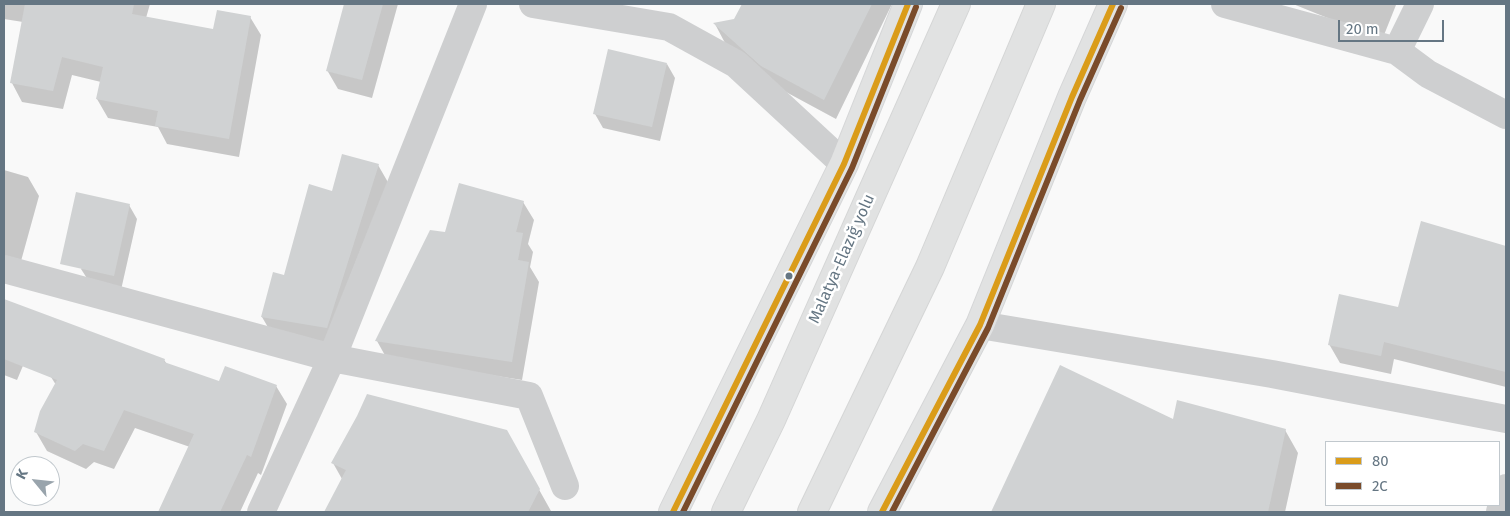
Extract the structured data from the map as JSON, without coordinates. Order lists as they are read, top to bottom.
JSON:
{
  "streets": {
    "main road": ["Malatya-Elazığ yolu"]
  },
  "lines": ["transit line 80", "transit line 2C"],
  "legend": ["80", "2C"],
  "scale_bar": "20 m",
  "north": "top left"
}
